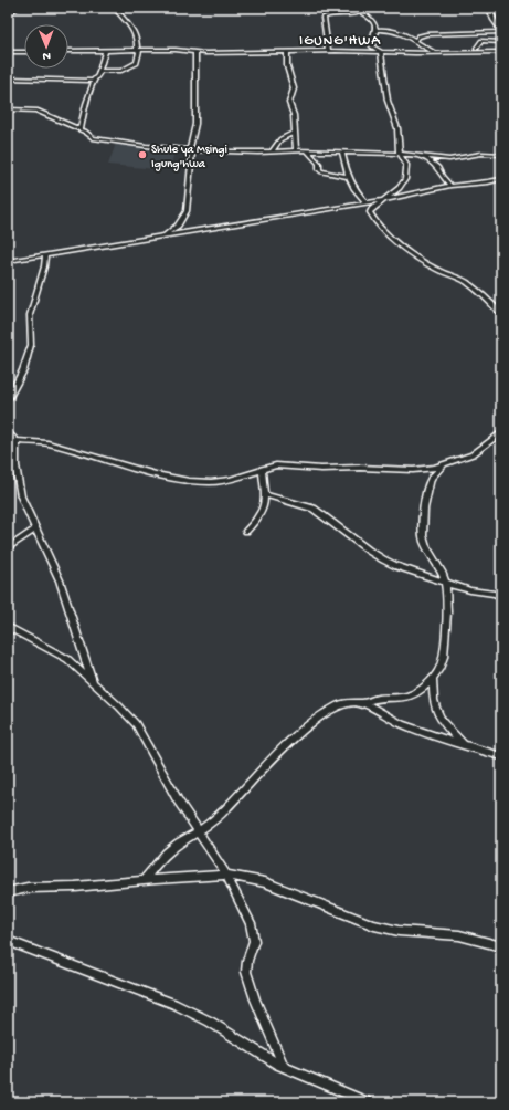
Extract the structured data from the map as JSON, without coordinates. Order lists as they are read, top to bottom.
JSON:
{
  "districts": ["IGUNG'HWA"],
  "places": ["Shule ya Msingi Igung'hwa"],
  "north": "bottom"
}
